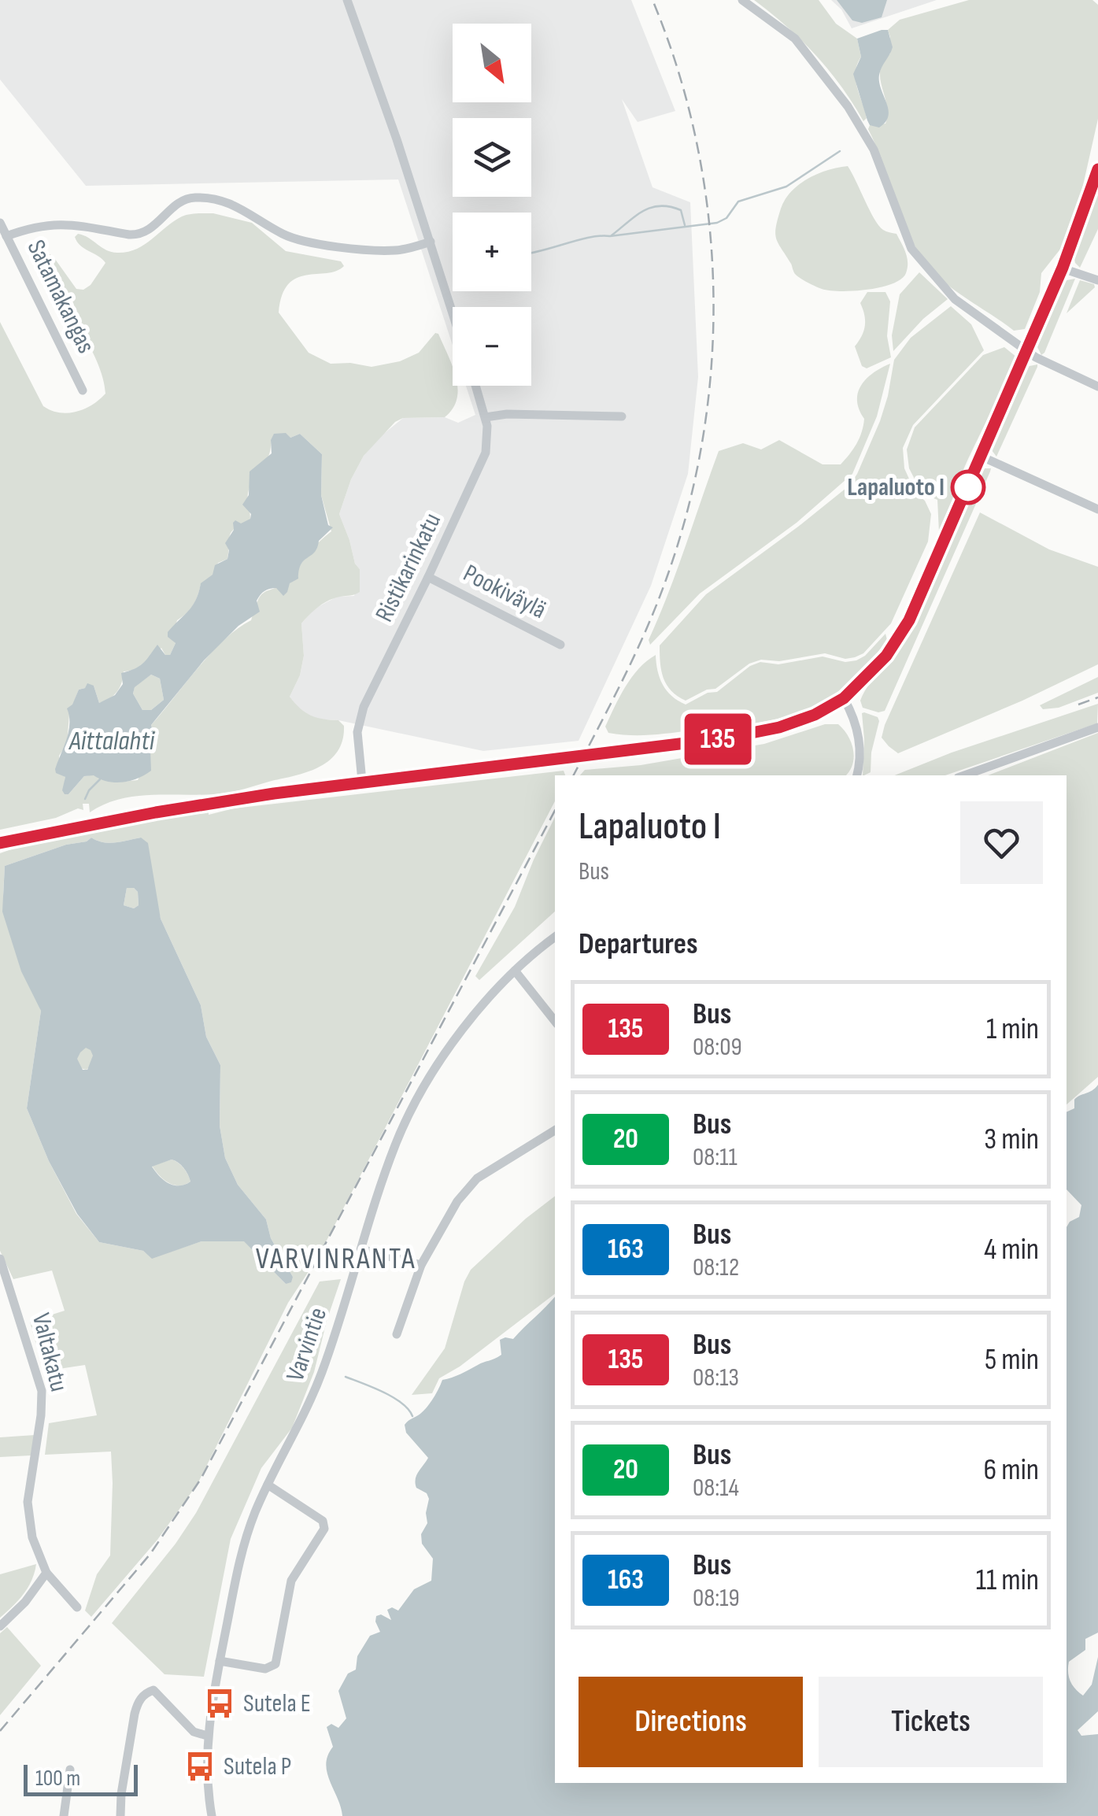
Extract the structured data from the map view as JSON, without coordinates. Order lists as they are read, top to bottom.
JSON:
{
  "streets": {
    "street": [
      "Satamakangas",
      "Ristikarinkatu",
      "Pookiväylä",
      "Varvintie",
      "Valtakatu"
    ]
  },
  "crossings": [
    ["Ristikarinkatu", "Pookiväylä"]
  ],
  "districts": ["VARVINRANTA"],
  "water": ["Aittalahti"],
  "places": {
    "other": ["Lapaluoto I"],
    "bus stop": ["Sutela E", "Sutela P"]
  },
  "lines": ["bus line 135"],
  "scale_bar": "100 m",
  "north": "bottom right",
  "page": {
    "on_map": "135",
    "map_buttons": ["+", "−"],
    "heading": [
      ["Lapaluoto I", "Bus"],
      "Departures"
    ],
    "list": [
      {
        "mark": "135",
        "name": "Bus",
        "note": "08:09",
        "value": "1 min"
      },
      {
        "mark": "20",
        "name": "Bus",
        "note": "08:11",
        "value": "3 min"
      },
      {
        "mark": "163",
        "name": "Bus",
        "note": "08:12",
        "value": "4 min"
      },
      {
        "mark": "135",
        "name": "Bus",
        "note": "08:13",
        "value": "5 min"
      },
      {
        "mark": "20",
        "name": "Bus",
        "note": "08:14",
        "value": "6 min"
      },
      {
        "mark": "163",
        "name": "Bus",
        "note": "08:19",
        "value": "11 min"
      }
    ],
    "buttons": ["Directions", "Tickets"],
    "scale": "100 m"
  }
}
